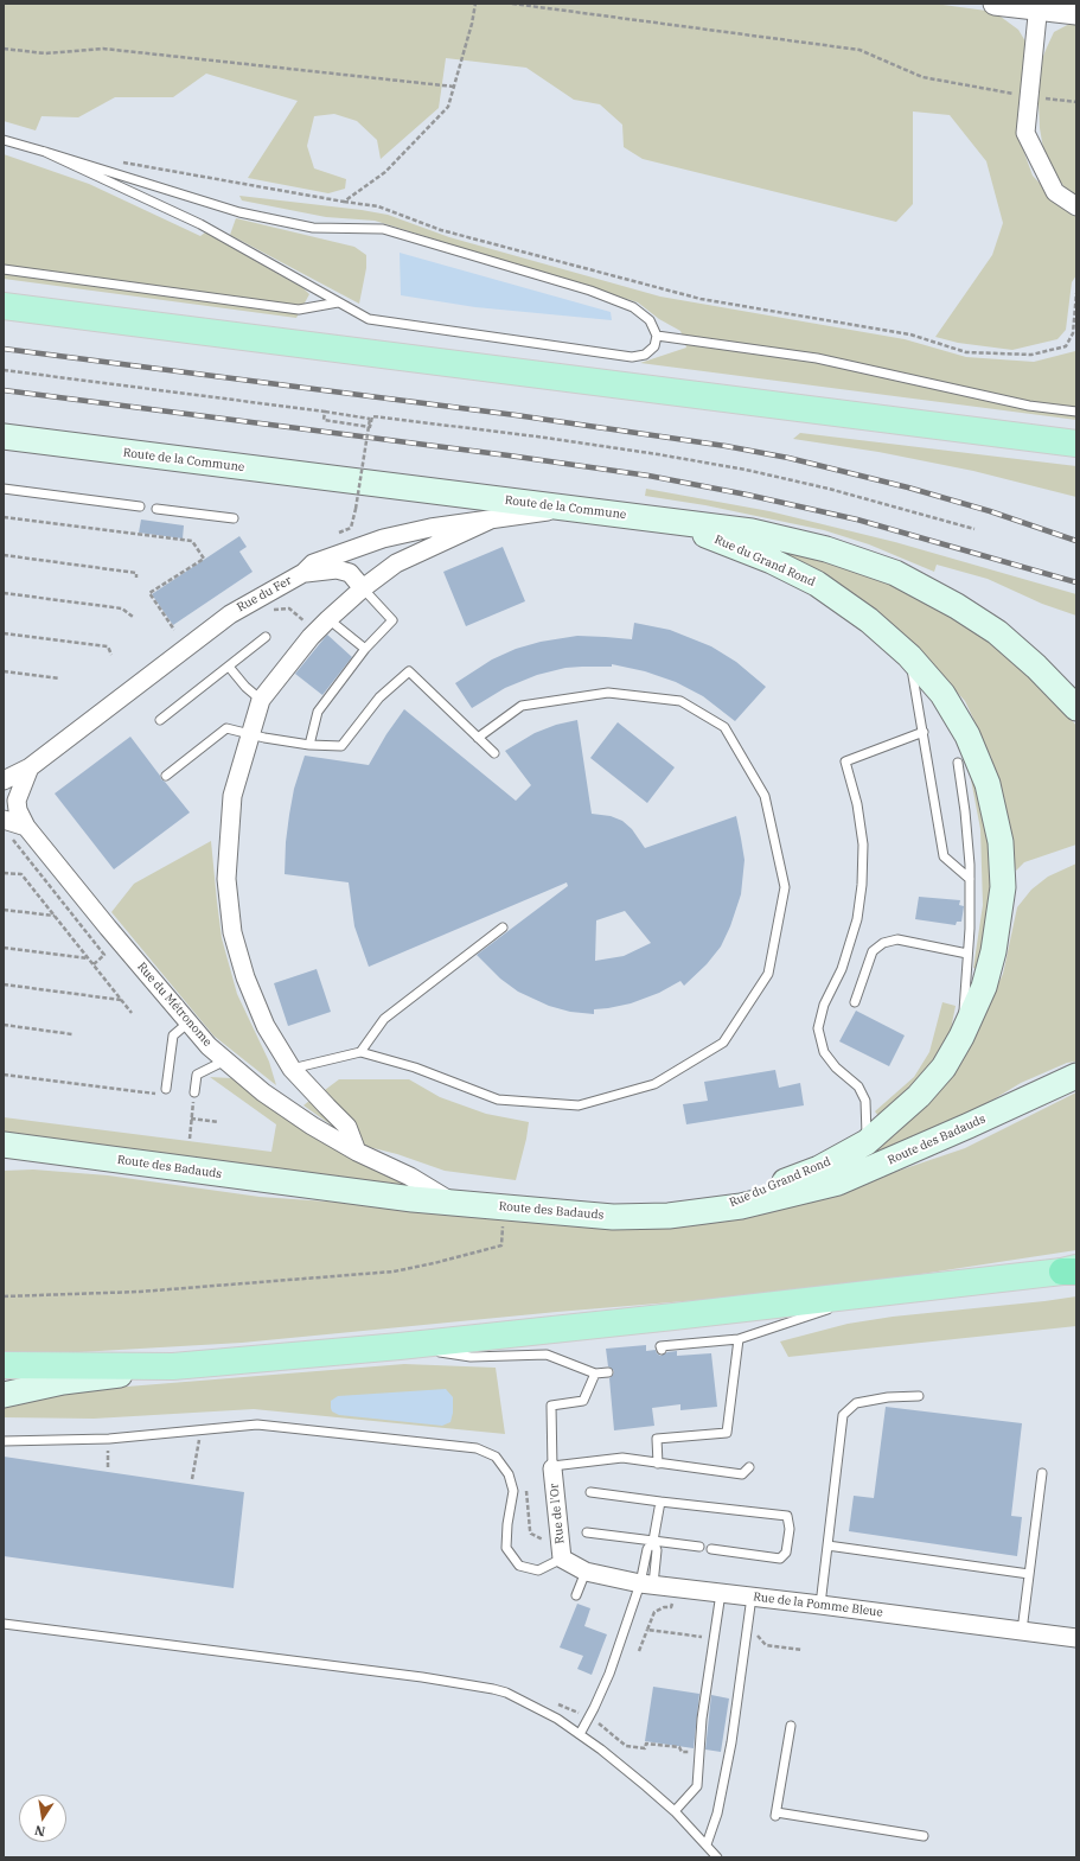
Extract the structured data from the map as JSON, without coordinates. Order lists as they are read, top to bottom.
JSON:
{
  "streets": {
    "main road": ["Route de la Commune", "Rue du Grand Rond", "Route des Badauds"],
    "street": [
      "Rue du Fer",
      "Rue du Métronome",
      "Rue de l'Or",
      "Rue de la Pomme Bleue"
    ]
  },
  "crossings": [
    ["Route de la Commune", "Rue du Grand Rond"],
    ["Route de la Commune", "Rue du Fer"],
    ["Rue du Grand Rond", "Route des Badauds"],
    ["Rue du Fer", "Rue du Métronome"],
    ["Rue du Métronome", "Route des Badauds"],
    ["Rue de l'Or", "Rue de la Pomme Bleue"]
  ],
  "north": "bottom"
}
